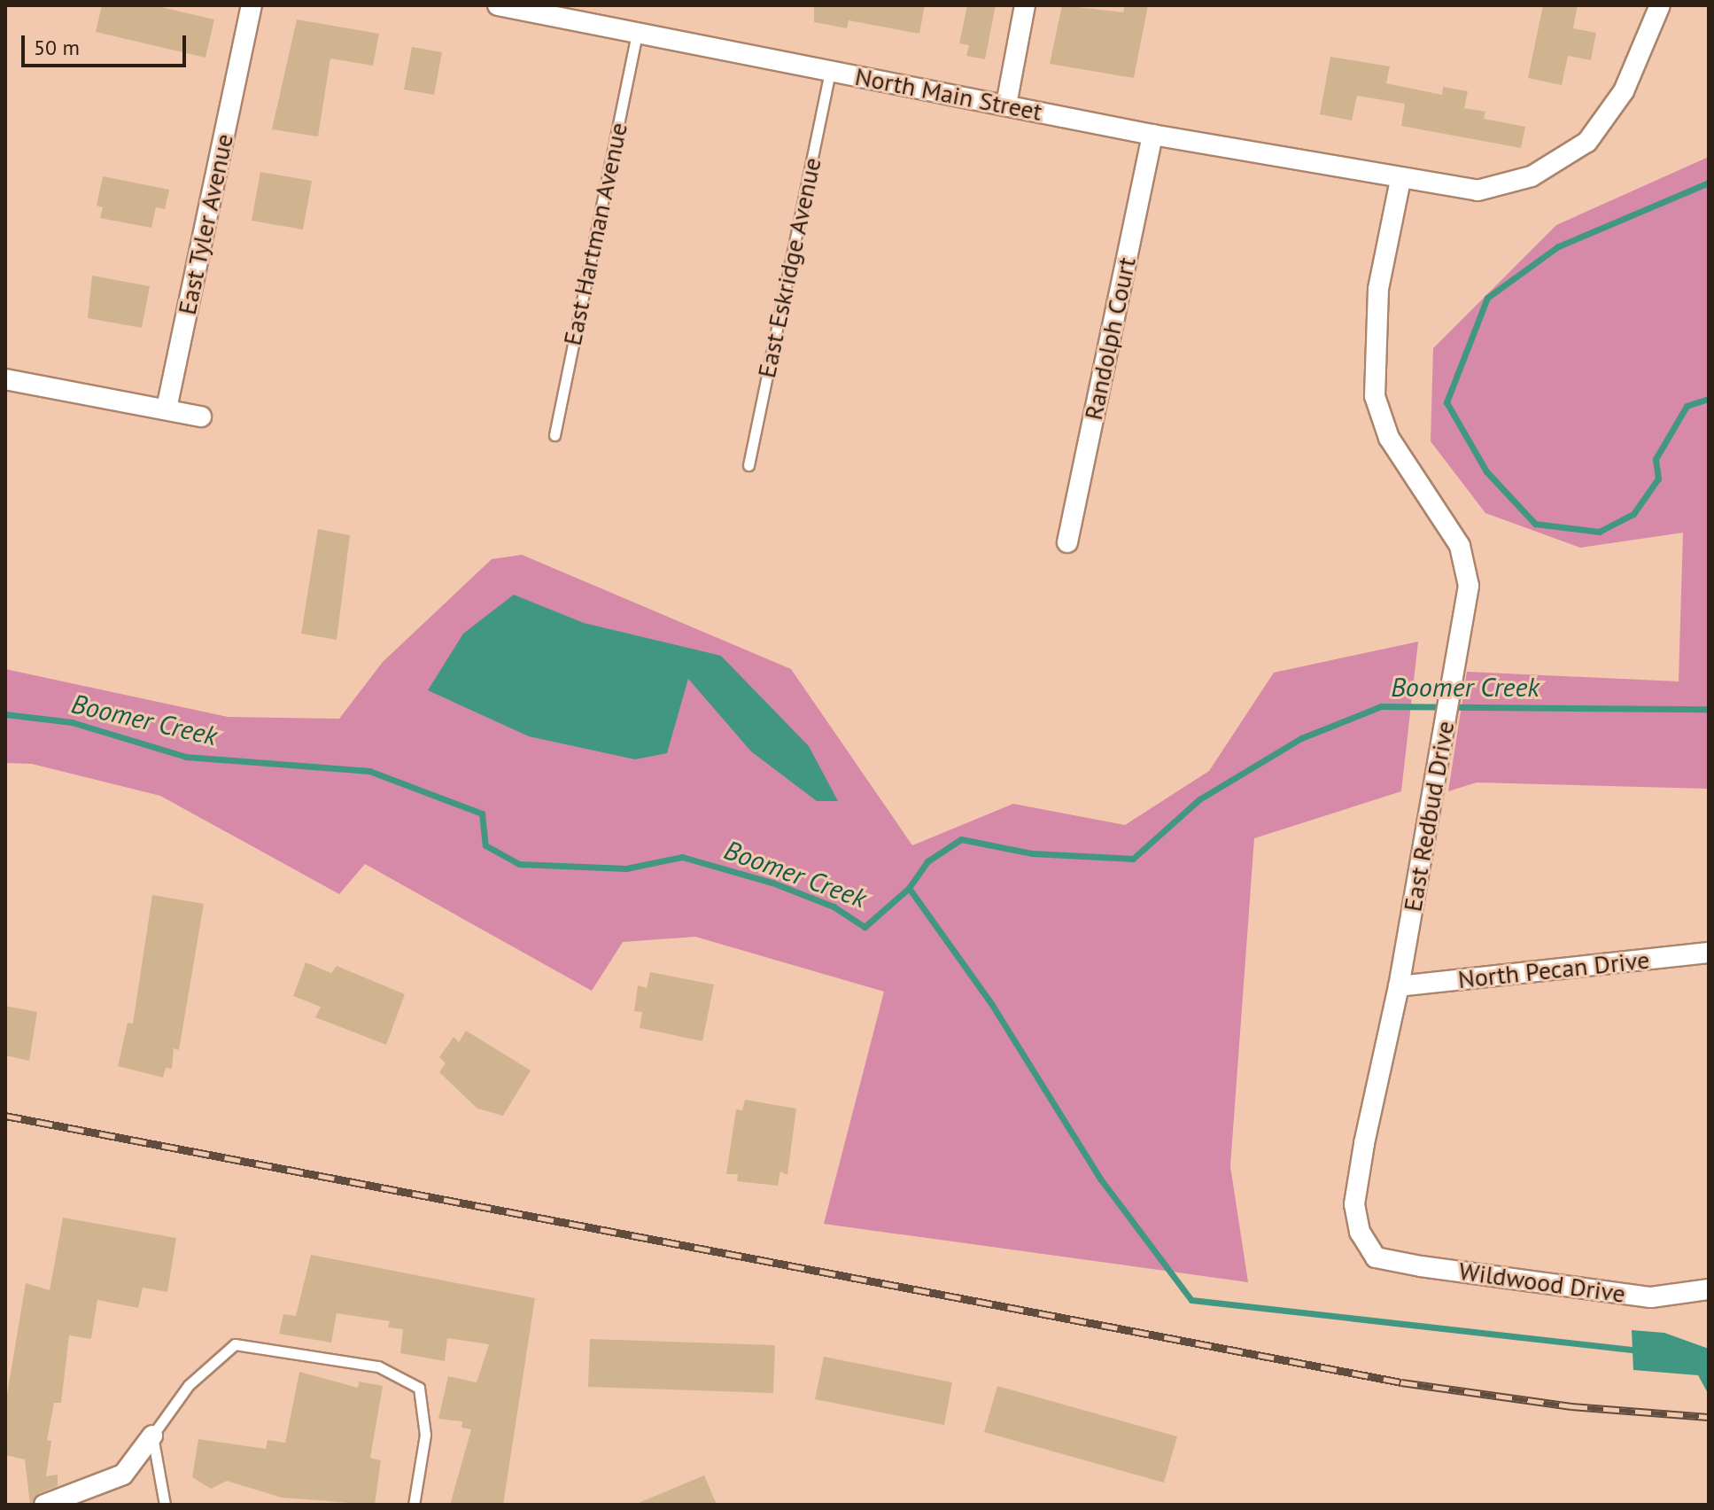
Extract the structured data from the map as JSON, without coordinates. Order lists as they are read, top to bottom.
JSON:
{
  "streets": {
    "street": [
      "North Main Street",
      "East Tyler Avenue",
      "Randolph Court",
      "East Redbud Drive",
      "North Pecan Drive",
      "Wildwood Drive"
    ],
    "lane": ["East Hartman Avenue", "East Eskridge Avenue"]
  },
  "crossings": [
    ["North Main Street", "East Hartman Avenue"],
    ["North Main Street", "East Eskridge Avenue"],
    ["North Main Street", "Randolph Court"],
    ["North Main Street", "East Redbud Drive"],
    ["East Redbud Drive", "North Pecan Drive"],
    ["East Redbud Drive", "Wildwood Drive"]
  ],
  "water": ["Boomer Creek"],
  "scale_bar": "50 m"
}
